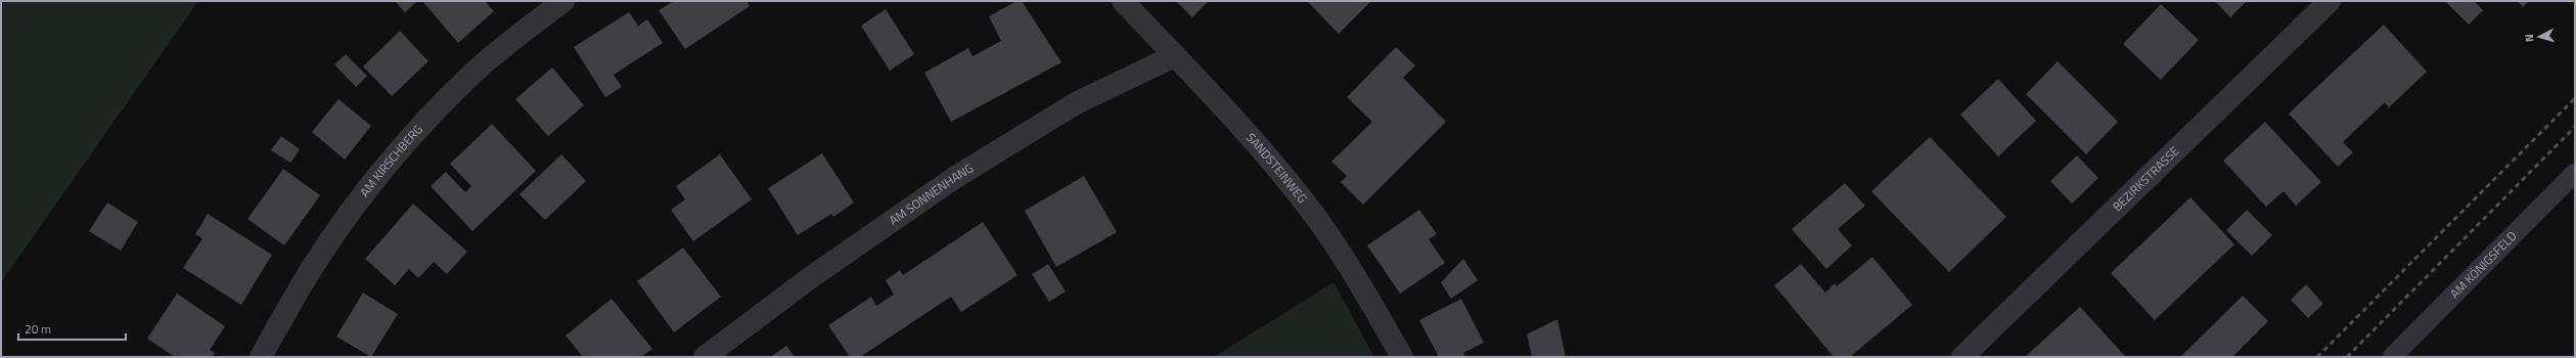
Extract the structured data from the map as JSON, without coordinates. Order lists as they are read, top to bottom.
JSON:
{
  "streets": {
    "street": [
      "AM KIRSCHBERG",
      "SANDSTEINWEG",
      "BEZIRKSTRASSE",
      "AM SONNENHANG"
    ],
    "lane": ["AM KÖNIGSFELD"]
  },
  "crossings": [
    ["SANDSTEINWEG", "AM SONNENHANG"]
  ],
  "scale_bar": "20 m",
  "north": "left"
}
